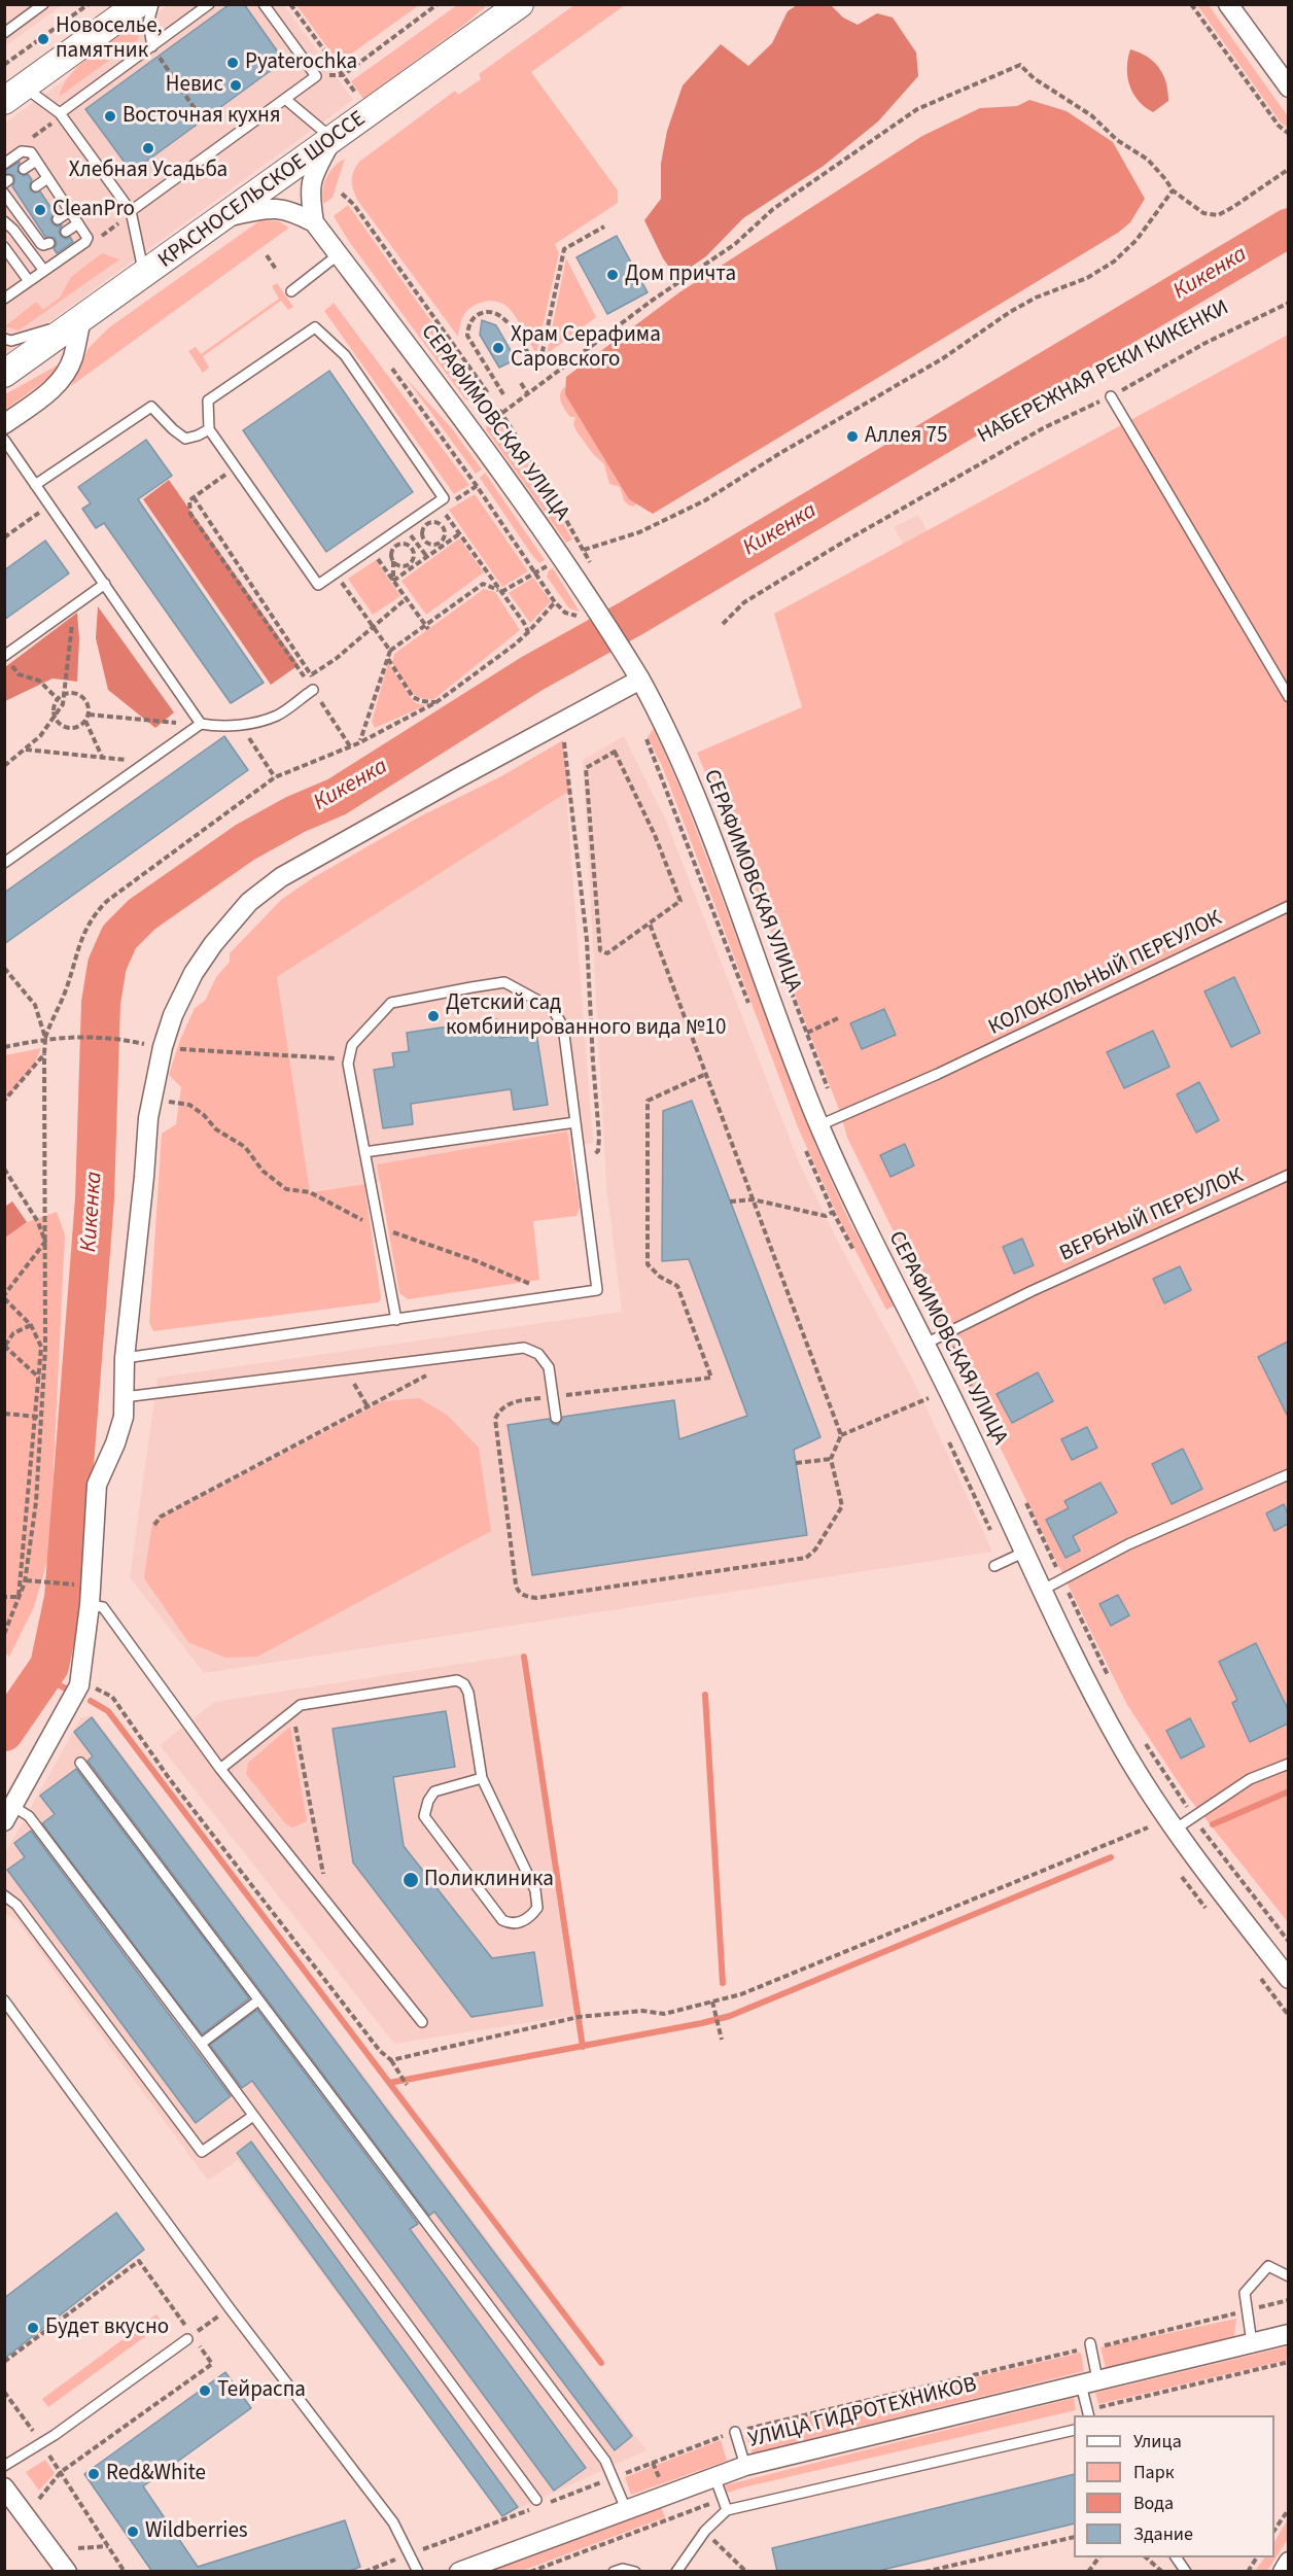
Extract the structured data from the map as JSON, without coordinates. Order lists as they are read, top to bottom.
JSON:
{
  "streets": {
    "main road": ["КРАСНОСЕЛЬСКОЕ ШОССЕ"],
    "street": ["СЕРАФИМОВСКАЯ УЛИЦА", "УЛИЦА ГИДРОТЕХНИКОВ"],
    "lane": ["КОЛОКОЛЬНЫЙ ПЕРЕУЛОК", "ВЕРБНЫЙ ПЕРЕУЛОК"],
    "path": ["НАБЕРЕЖНАЯ РЕКИ КИКЕНКИ"]
  },
  "crossings": [
    ["КРАСНОСЕЛЬСКОЕ ШОССЕ", "СЕРАФИМОВСКАЯ УЛИЦА"],
    ["СЕРАФИМОВСКАЯ УЛИЦА", "КОЛОКОЛЬНЫЙ ПЕРЕУЛОК"],
    ["СЕРАФИМОВСКАЯ УЛИЦА", "ВЕРБНЫЙ ПЕРЕУЛОК"]
  ],
  "water": ["Кикенка"],
  "places": [
    "Новоселье, памятник",
    "Pyaterochka",
    "Невис",
    "Восточная кухня",
    "Хлебная Усадьба",
    "CleanPro",
    "Дом причта",
    "Храм Серафима Саровского",
    "Аллея 75",
    "Детский сад комбинированного вида №10",
    "Поликлиника",
    "Будет вкусно",
    "Тейраспа",
    "Red&White",
    "Wildberries"
  ],
  "legend": [
    "Улица",
    "Парк",
    "Вода",
    "Здание"
  ]
}
